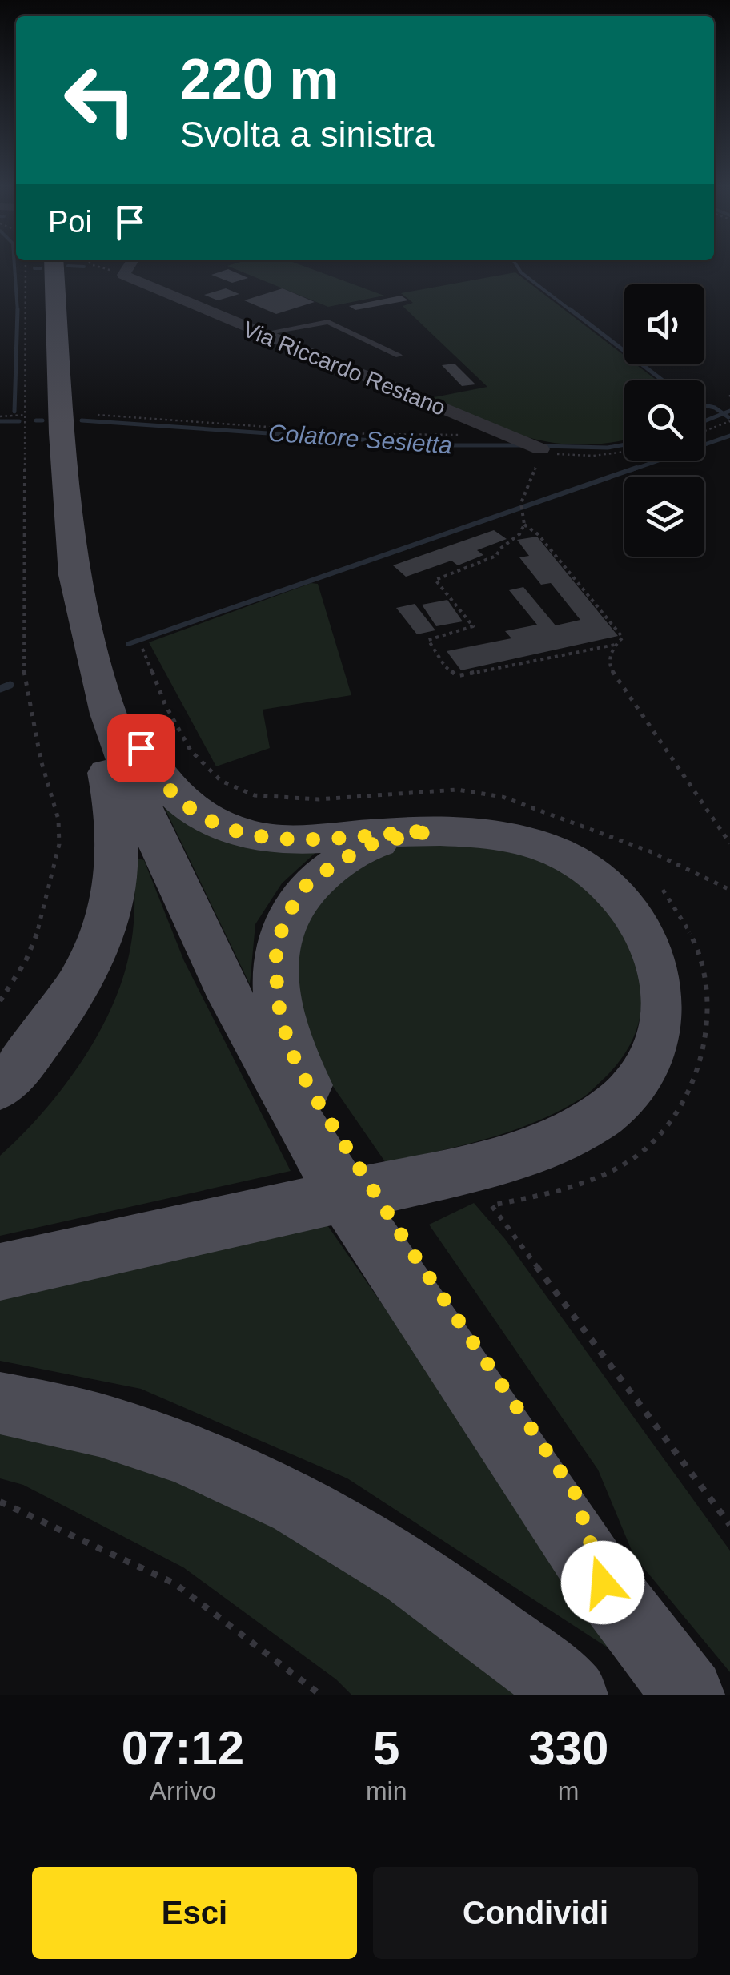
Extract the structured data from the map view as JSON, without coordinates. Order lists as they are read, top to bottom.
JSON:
{
  "streets": {
    "street": ["Via Riccardo Restano"]
  },
  "water": ["Colatore Sesietta"],
  "page": {
    "turn": ["220 m", "Svolta a sinistra"],
    "then": "Poi",
    "eta": [
      "07:12",
      "Arrivo",
      "5",
      "min",
      "330",
      "m"
    ],
    "buttons": ["Esci", "Condividi"]
  }
}
